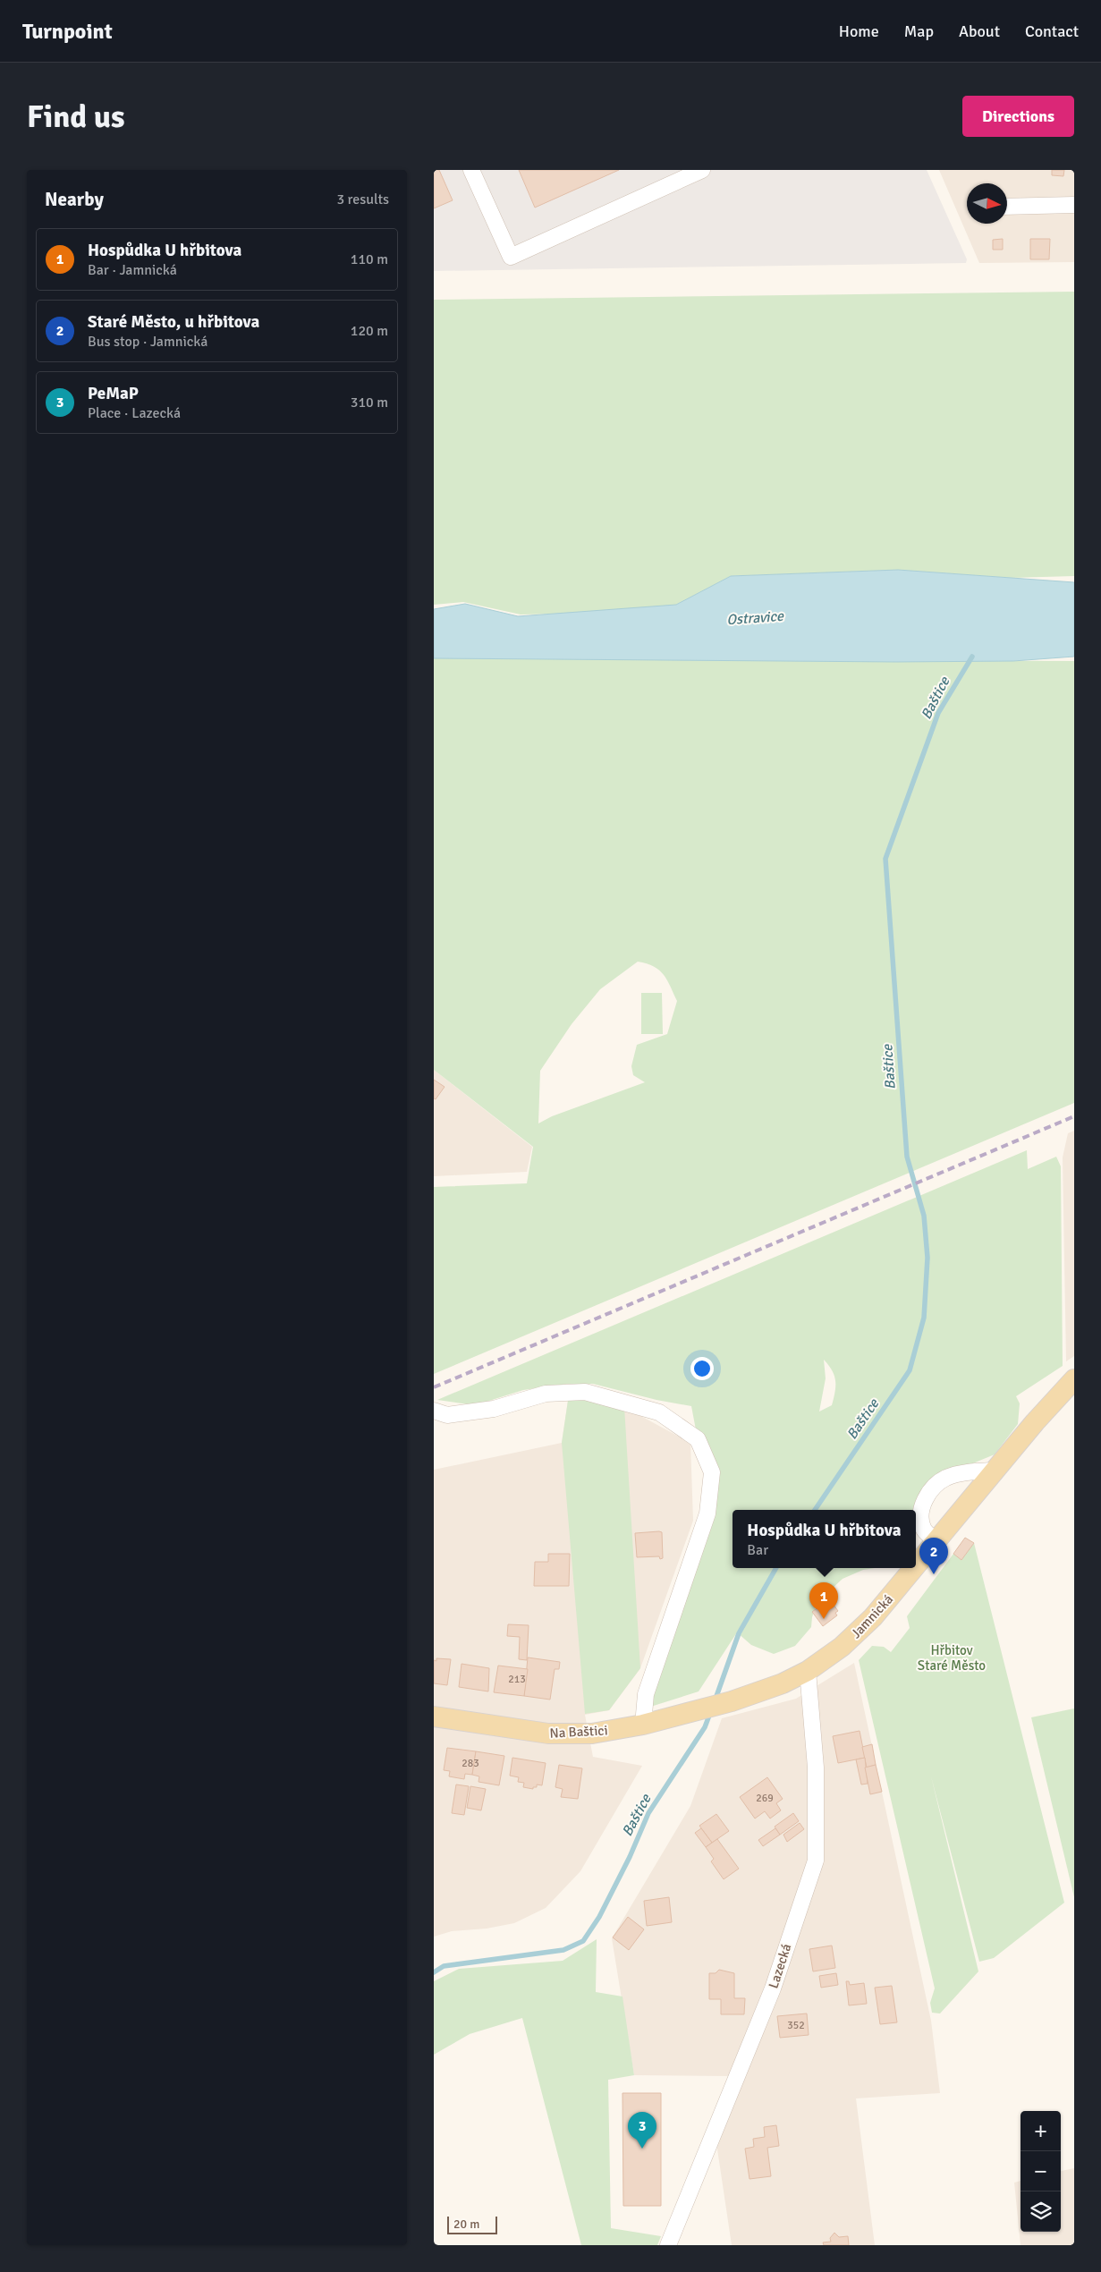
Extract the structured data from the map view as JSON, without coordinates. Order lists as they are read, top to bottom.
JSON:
{
  "streets": {
    "main road": ["Jamnická", "Na Baštici"],
    "street": ["Lazecká"]
  },
  "crossings": [
    ["Jamnická", "Na Baštici"],
    ["Jamnická", "Lazecká"]
  ],
  "water": ["Ostravice", "Baštice"],
  "parks": ["Hřbitov Staré Město"],
  "house_numbers": [
    "213",
    "283",
    "269",
    "352"
  ],
  "scale_bar": "20 m",
  "north": "right",
  "page": {
    "header": "Turnpoint",
    "nav": [
      "Home",
      "Map",
      "About",
      "Contact"
    ],
    "buttons": "Directions",
    "title": "Find us",
    "heading": ["Nearby", "3 results"],
    "list": [
      {
        "mark": "1",
        "name": "Hospůdka U hřbitova",
        "note": "Bar · Jamnická",
        "value": "110 m"
      },
      {
        "mark": "2",
        "name": "Staré Město, u hřbitova",
        "note": "Bus stop · Jamnická",
        "value": "120 m"
      },
      {
        "mark": "3",
        "name": "PeMaP",
        "note": "Place · Lazecká",
        "value": "310 m"
      }
    ],
    "popup": ["Hospůdka U hřbitova", "Bar"],
    "pins": ["2", "1", "3"],
    "map_buttons": ["+", "−"],
    "scale": "20 m"
  }
}
